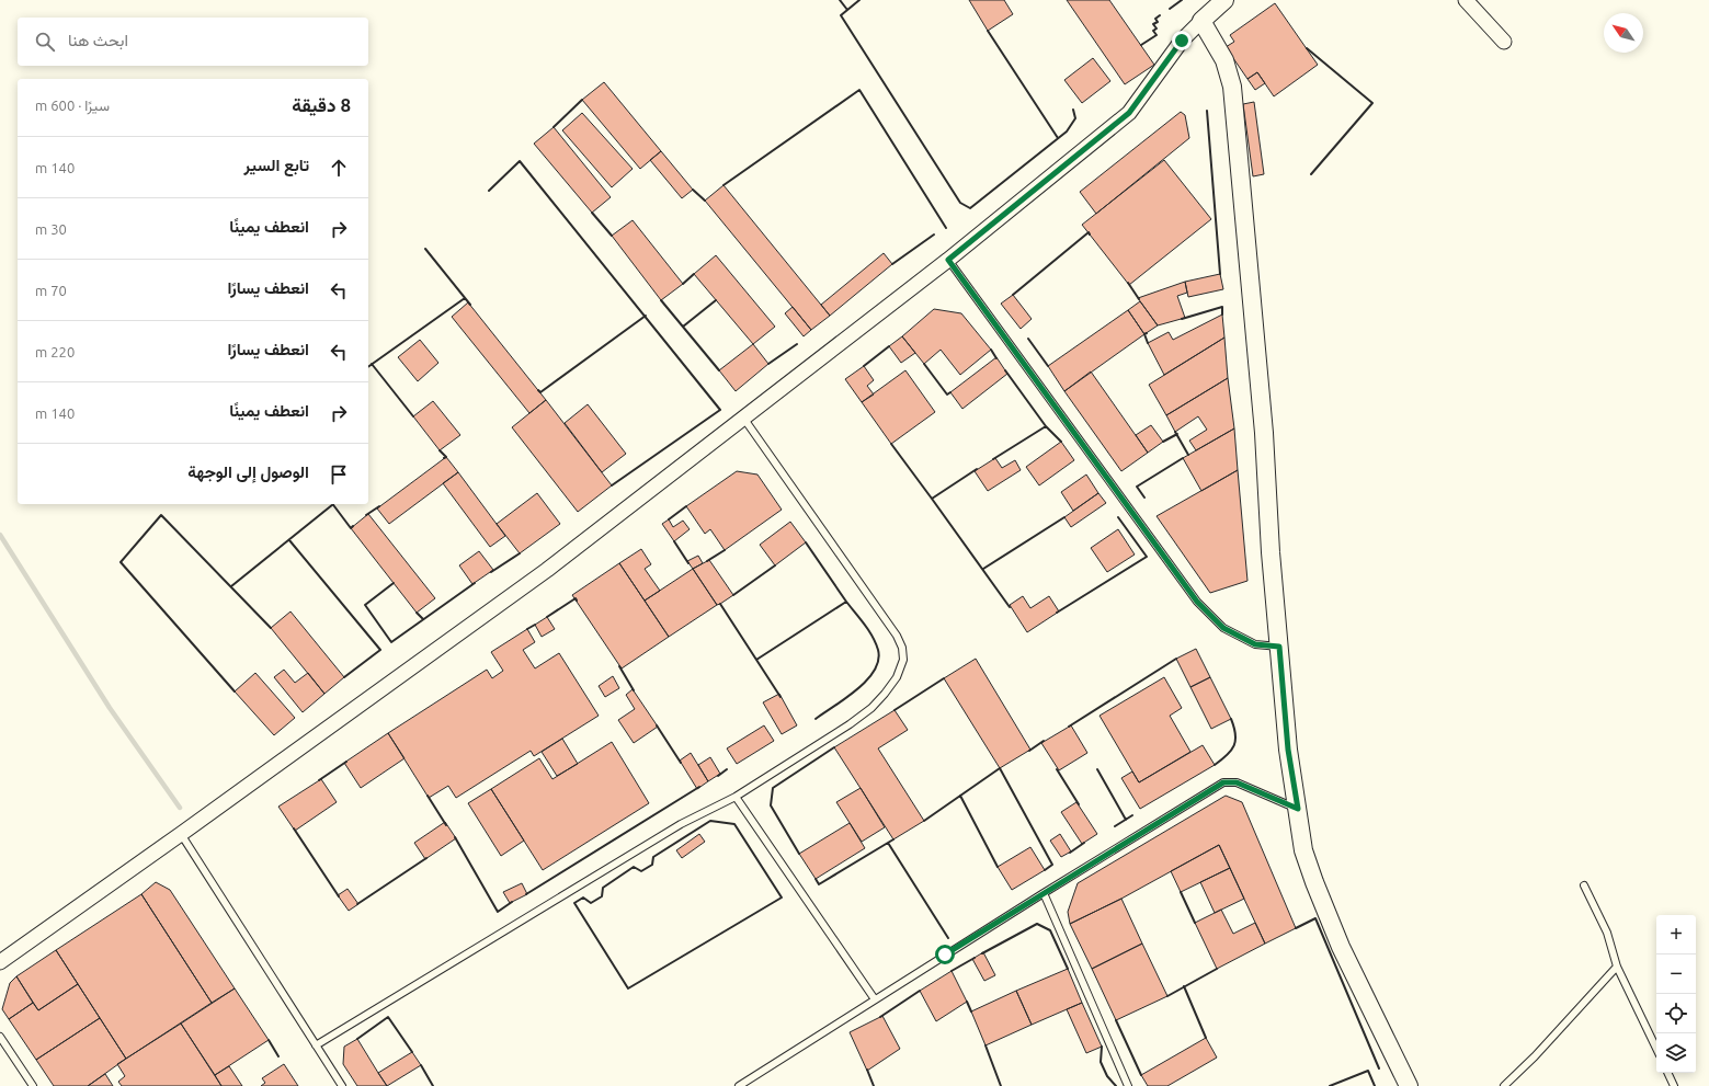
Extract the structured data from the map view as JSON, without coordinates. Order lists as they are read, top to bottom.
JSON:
{
  "north": "top left",
  "page": {
    "search": "ابحث هنا",
    "heading": ["8 دقيقة", "سيرًا · 600 m"],
    "list": [
      ["تابع السير", "140 m"],
      ["انعطف يمينًا", "30 m"],
      ["انعطف يسارًا", "70 m"],
      ["انعطف يسارًا", "220 m"],
      ["انعطف يمينًا", "140 m"],
      "الوصول إلى الوجهة"
    ],
    "map_buttons": ["+", "−"]
  }
}
